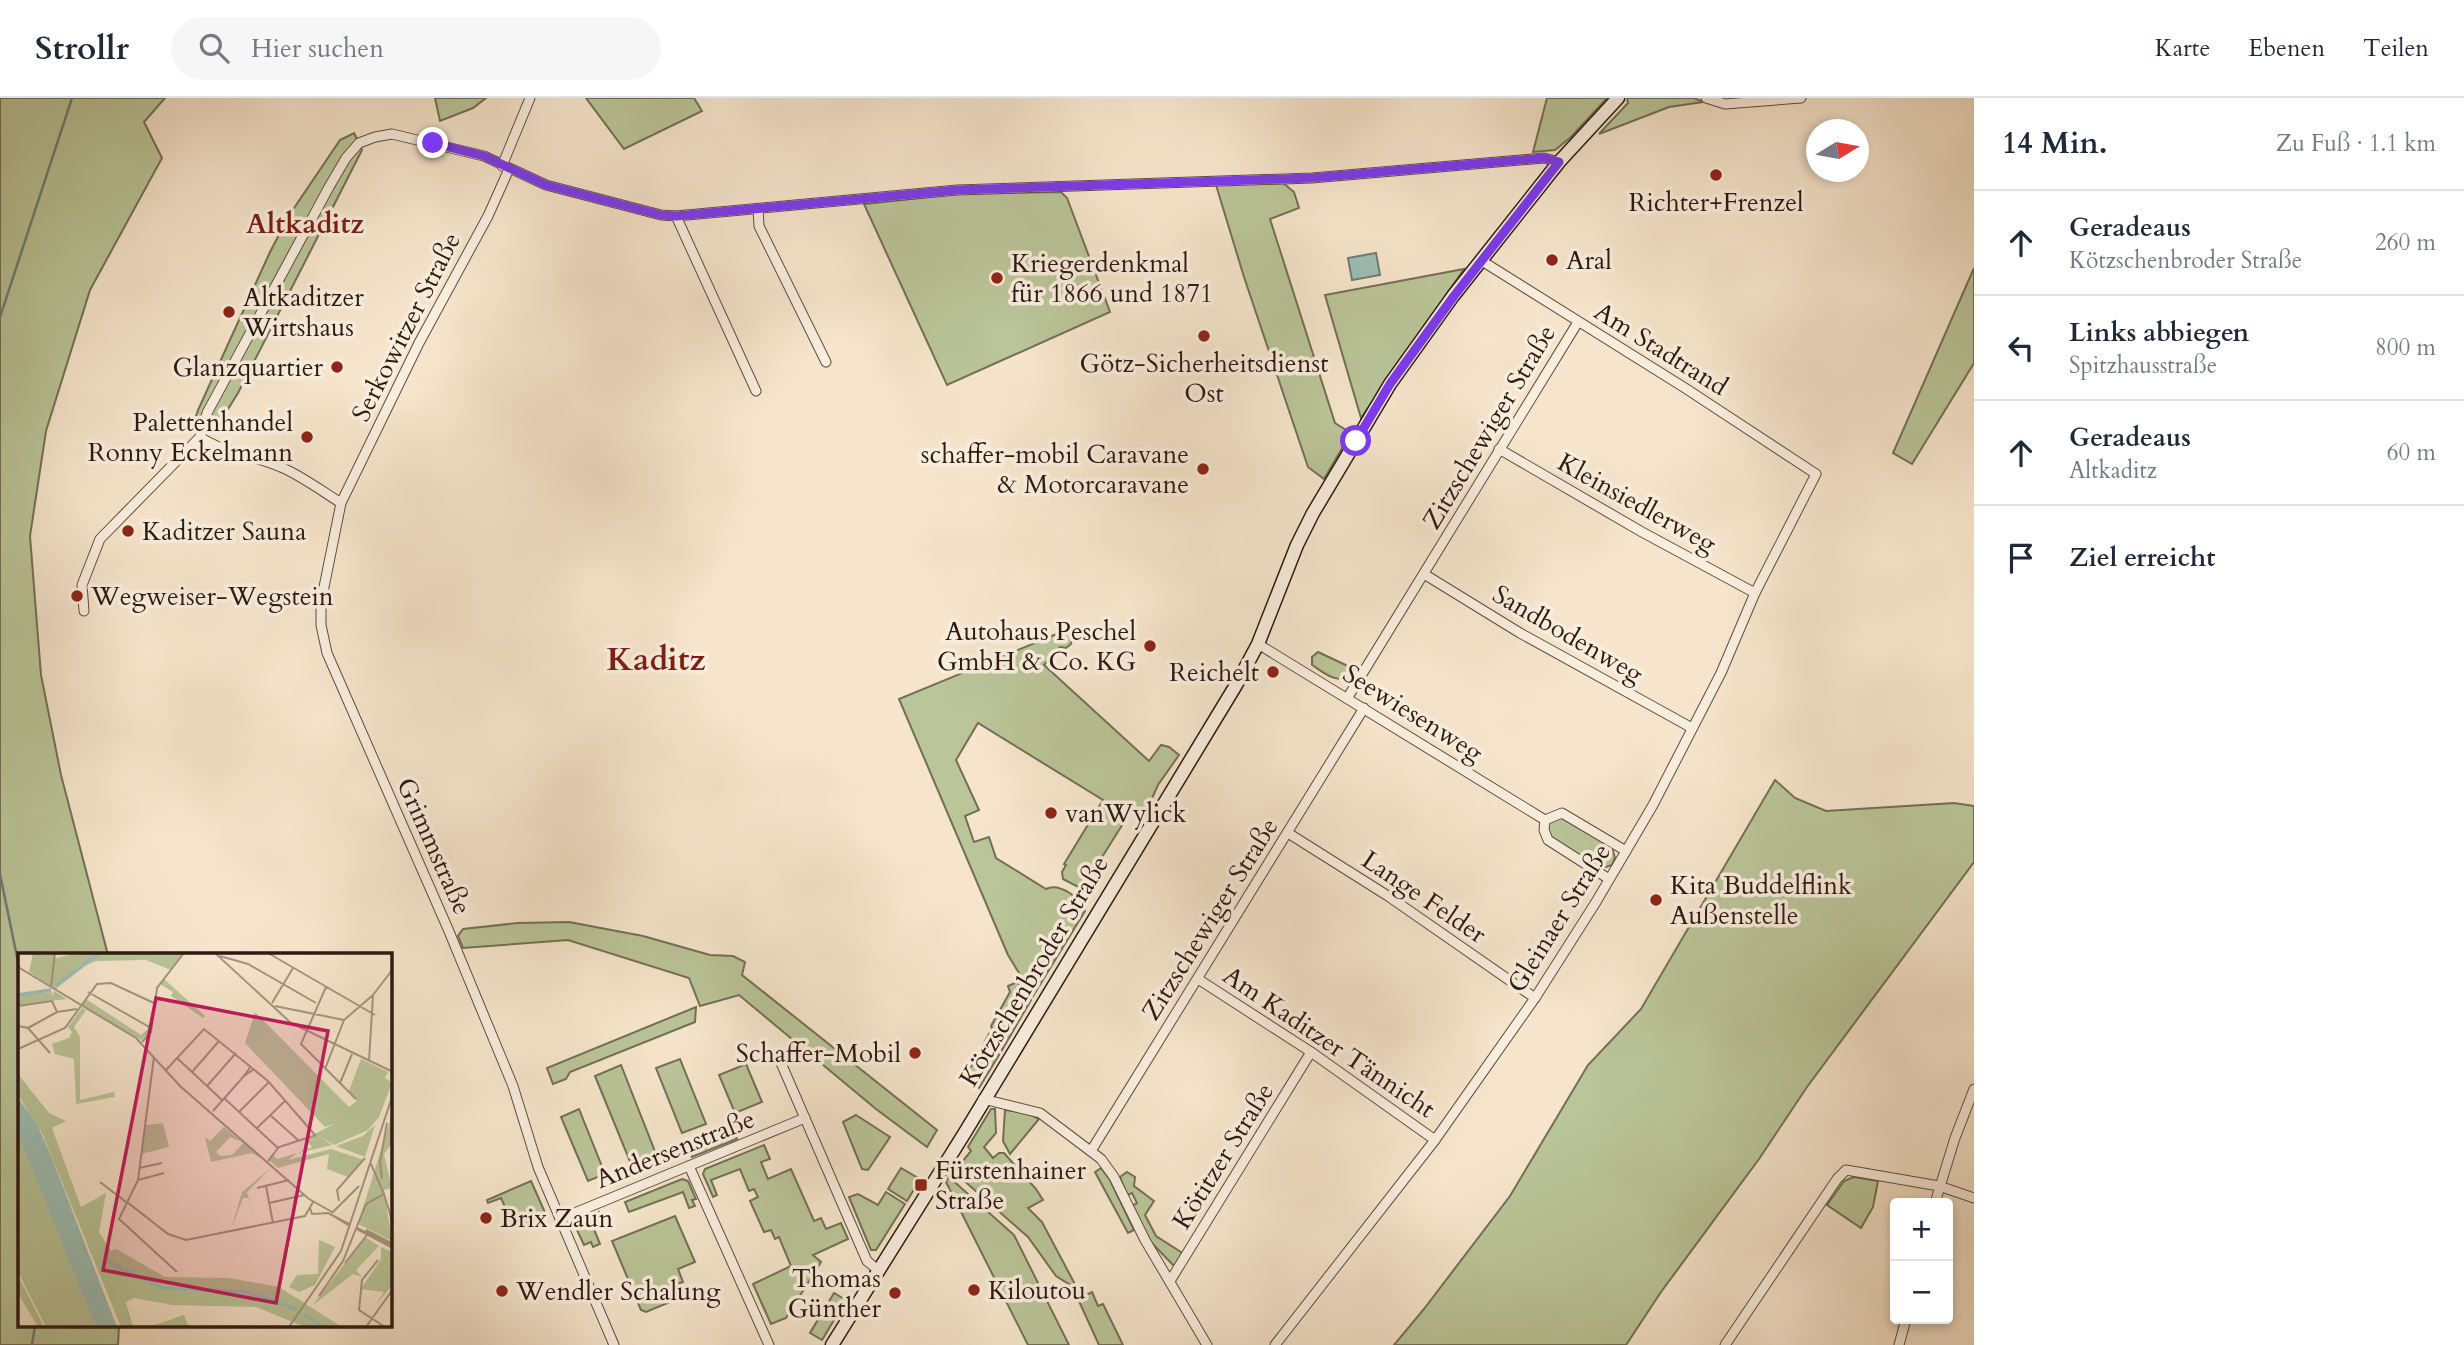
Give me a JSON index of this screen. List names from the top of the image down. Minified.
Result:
{"streets":{"street":["Serkowitzer Straße","Am Stadtrand","Zitzschewiger Straße","Kleinsiedlerweg","Sandbodenweg","Seewiesenweg","Grimmstraße","Lange Felder","Gleinaer Straße","Kötzschenbroder Straße","Am Kaditzer Tännicht","Andersenstraße","Kötitzer Straße"]},"crossings":[["Serkowitzer Straße","Grimmstraße"],["Am Stadtrand","Zitzschewiger Straße"],["Am Stadtrand","Gleinaer Straße"],["Am Stadtrand","Kötzschenbroder Straße"],["Zitzschewiger Straße","Kleinsiedlerweg"],["Zitzschewiger Straße","Sandbodenweg"],["Zitzschewiger Straße","Seewiesenweg"],["Zitzschewiger Straße","Lange Felder"],["Zitzschewiger Straße","Am Kaditzer Tännicht"],["Kleinsiedlerweg","Gleinaer Straße"],["Sandbodenweg","Gleinaer Straße"],["Seewiesenweg","Gleinaer Straße"],["Seewiesenweg","Kötzschenbroder Straße"],["Grimmstraße","Andersenstraße"],["Lange Felder","Gleinaer Straße"],["Gleinaer Straße","Am Kaditzer Tännicht"],["Am Kaditzer Tännicht","Kötitzer Straße"]],"districts":["Altkaditz","Kaditz"],"places":{"other":["Richter+Frenzel","Aral","Kriegerdenkmal für 1866 und 1871","Altkaditzer Wirtshaus","Götz-Sicherheitsdienst Ost","Glanzquartier","Palettenhandel Ronny Eckelmann","schaffer-mobil Caravane & Motorcaravane","Kaditzer Sauna","Wegweiser-Wegstein","Autohaus Peschel GmbH & Co. KG","Reichelt","vanWylick","Kita Buddelflink Außenstelle","Schaffer-Mobil","Brix Zaun","Kiloutou","Wendler Schalung","Thomas Günther"],"transit":["Fürstenhainer Straße"]},"north":"right","page":{"header":"Strollr","search":"Hier suchen","nav":["Karte","Ebenen","Teilen"],"heading":["14 Min.","Zu Fuß · 1.1 km"],"list":[["Geradeaus","Kötzschenbroder Straße","260 m"],["Links abbiegen","Spitzhausstraße","800 m"],["Geradeaus","Altkaditz","60 m"],"Ziel erreicht"],"map_buttons":["+","−"]}}
